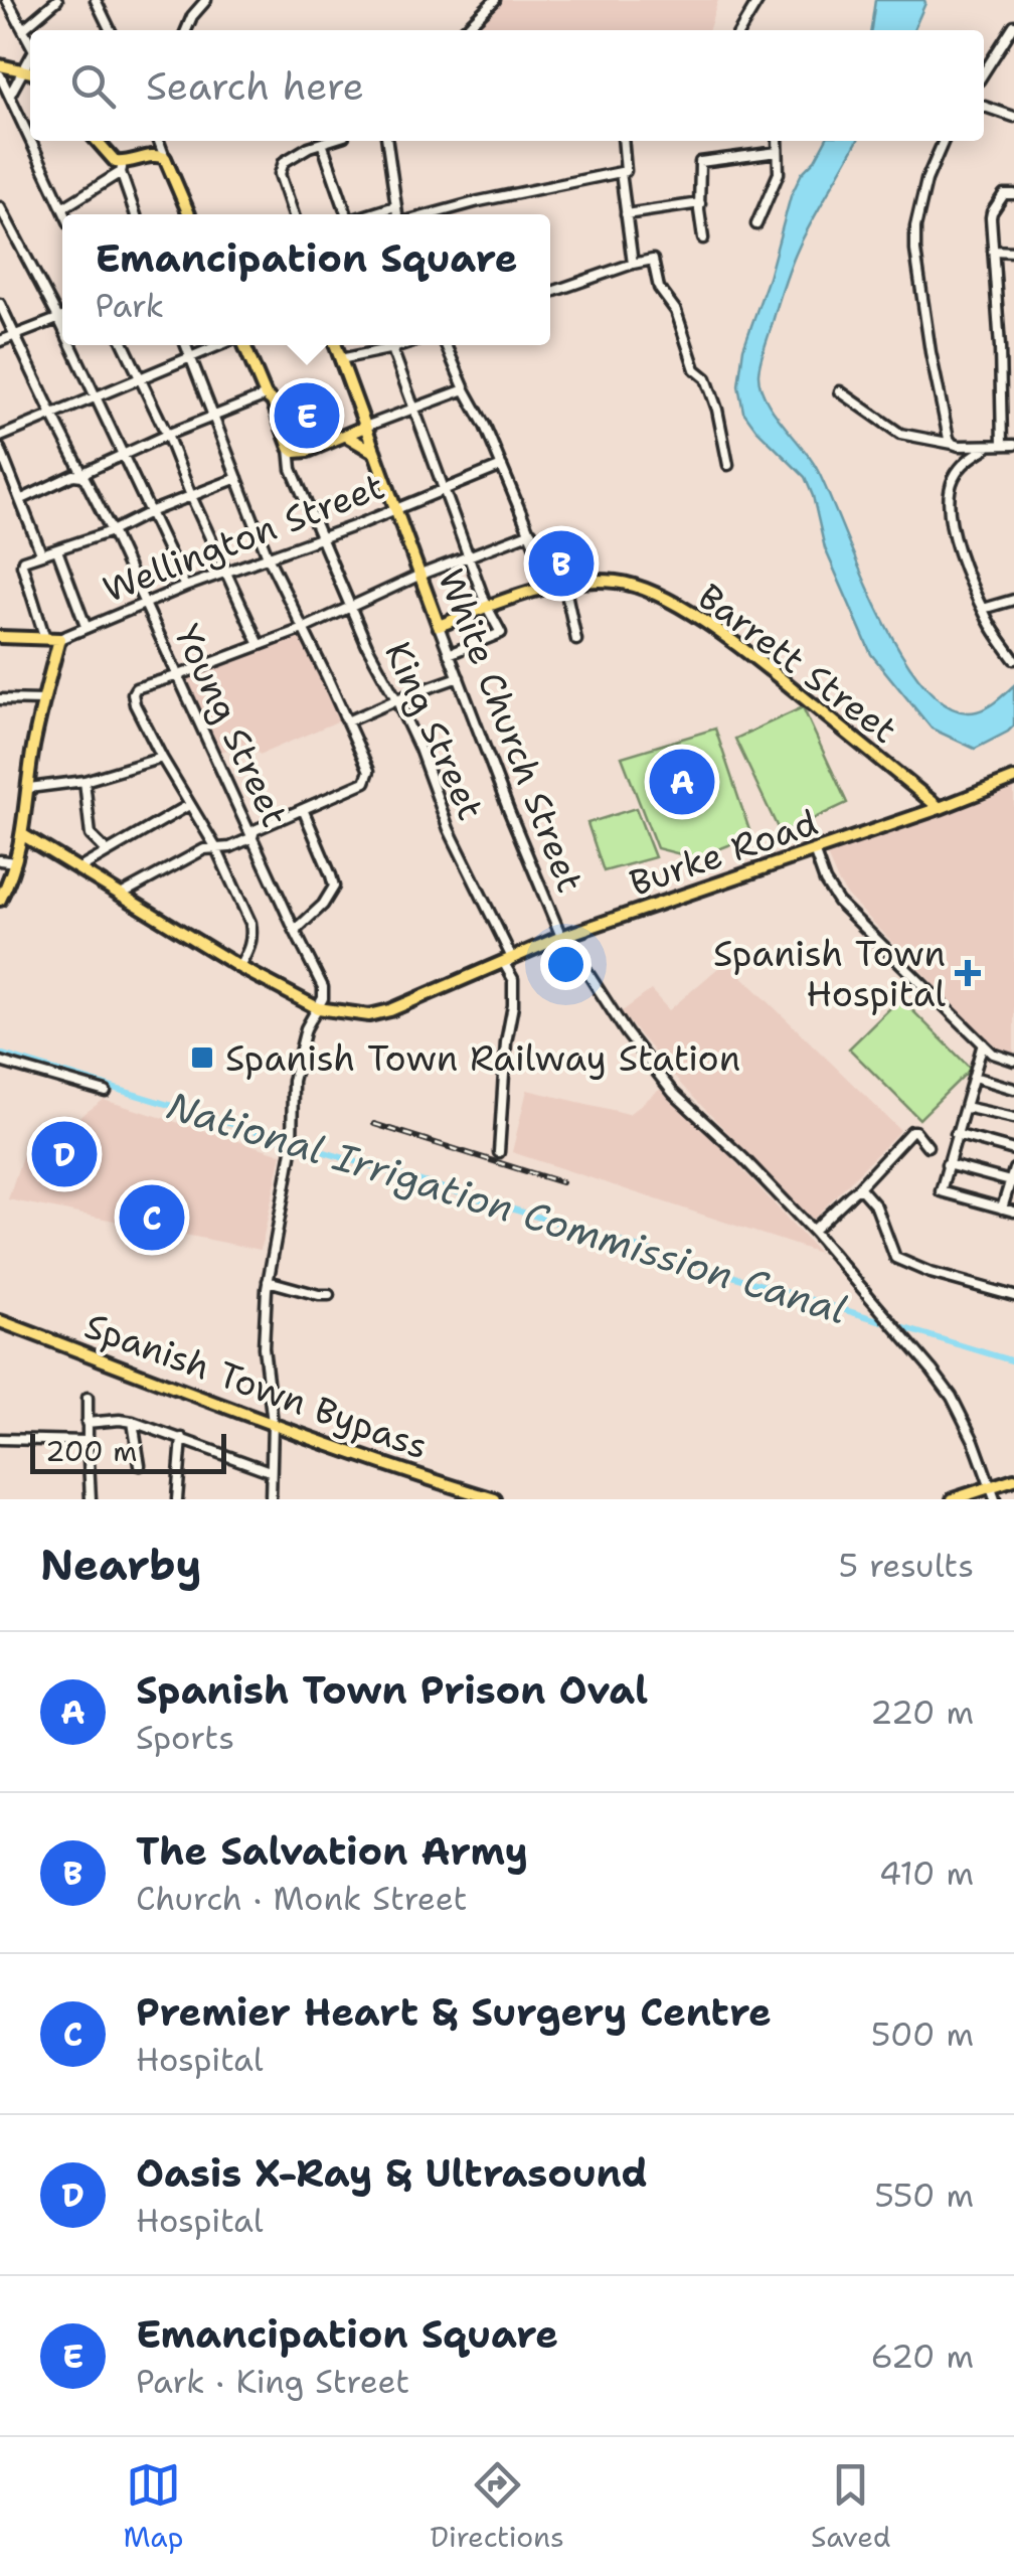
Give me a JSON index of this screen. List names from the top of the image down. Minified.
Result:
{"streets":{"main road":["Wellington Street","Barrett Street","King Street","White Church Street","Burke Road","Spanish Town Bypass"],"street":["Young Street"]},"crossings":[["Wellington Street","Young Street"],["Wellington Street","King Street"],["Wellington Street","White Church Street"],["Barrett Street","White Church Street"],["Barrett Street","Burke Road"],["Young Street","Burke Road"],["King Street","Burke Road"],["White Church Street","Burke Road"]],"water":["National Irrigation Commission Canal"],"places":{"health":["Spanish Town Hospital"],"transit":["Spanish Town Railway Station"]},"scale_bar":"200 m","page":{"search":"Search here","popup":["Emancipation Square","Park"],"pins":["E","B","A","D","C"],"scale":"200 m","heading":["Nearby","5 results"],"list":[{"mark":"A","name":"Spanish Town Prison Oval","note":"Sports","value":"220 m"},{"mark":"B","name":"The Salvation Army","note":"Church · Monk Street","value":"410 m"},{"mark":"C","name":"Premier Heart & Surgery Centre","note":"Hospital","value":"500 m"},{"mark":"D","name":"Oasis X-Ray & Ultrasound","note":"Hospital","value":"550 m"},{"mark":"E","name":"Emancipation Square","note":"Park · King Street","value":"620 m"}],"nav":["Map","Directions","Saved"]}}
